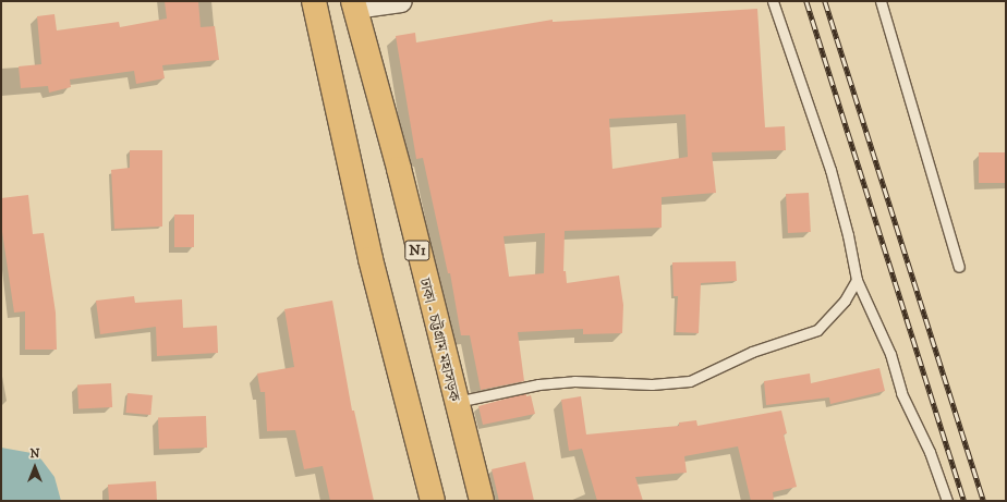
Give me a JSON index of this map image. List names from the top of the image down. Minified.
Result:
{"streets":{"highway":["N1","ঢাকা - চট্টগ্রাম মহাসড়ক"]},"north":"top"}
